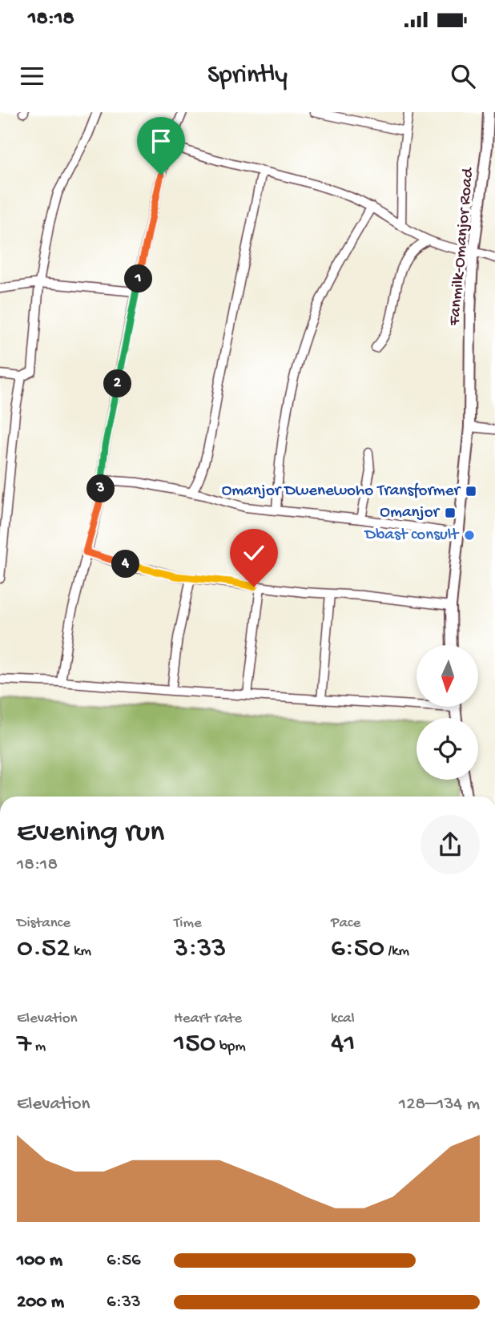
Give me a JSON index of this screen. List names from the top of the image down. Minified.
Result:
{"streets":{"street":["Fanmilk-Omanjor Road"]},"places":{"transit":["Omanjor Dwenewoho Transformer","Omanjor"],"other":["Dbast consult"]},"north":"bottom","page":{"status":"18:18","header":"Sprintly","pins":["1","2","3","4"],"heading":["Evening run","18:18"],"stats":[["Distance","0.52 km"],["Time","3:33"],["Pace","6:50 /km"],["Elevation","7 m"],["Heart rate","150 bpm"],["kcal","41"]],"chart":["Elevation","128–134 m"],"list":[{"name":"100 m","note":"6:56"},{"name":"200 m","note":"6:33"}]}}
